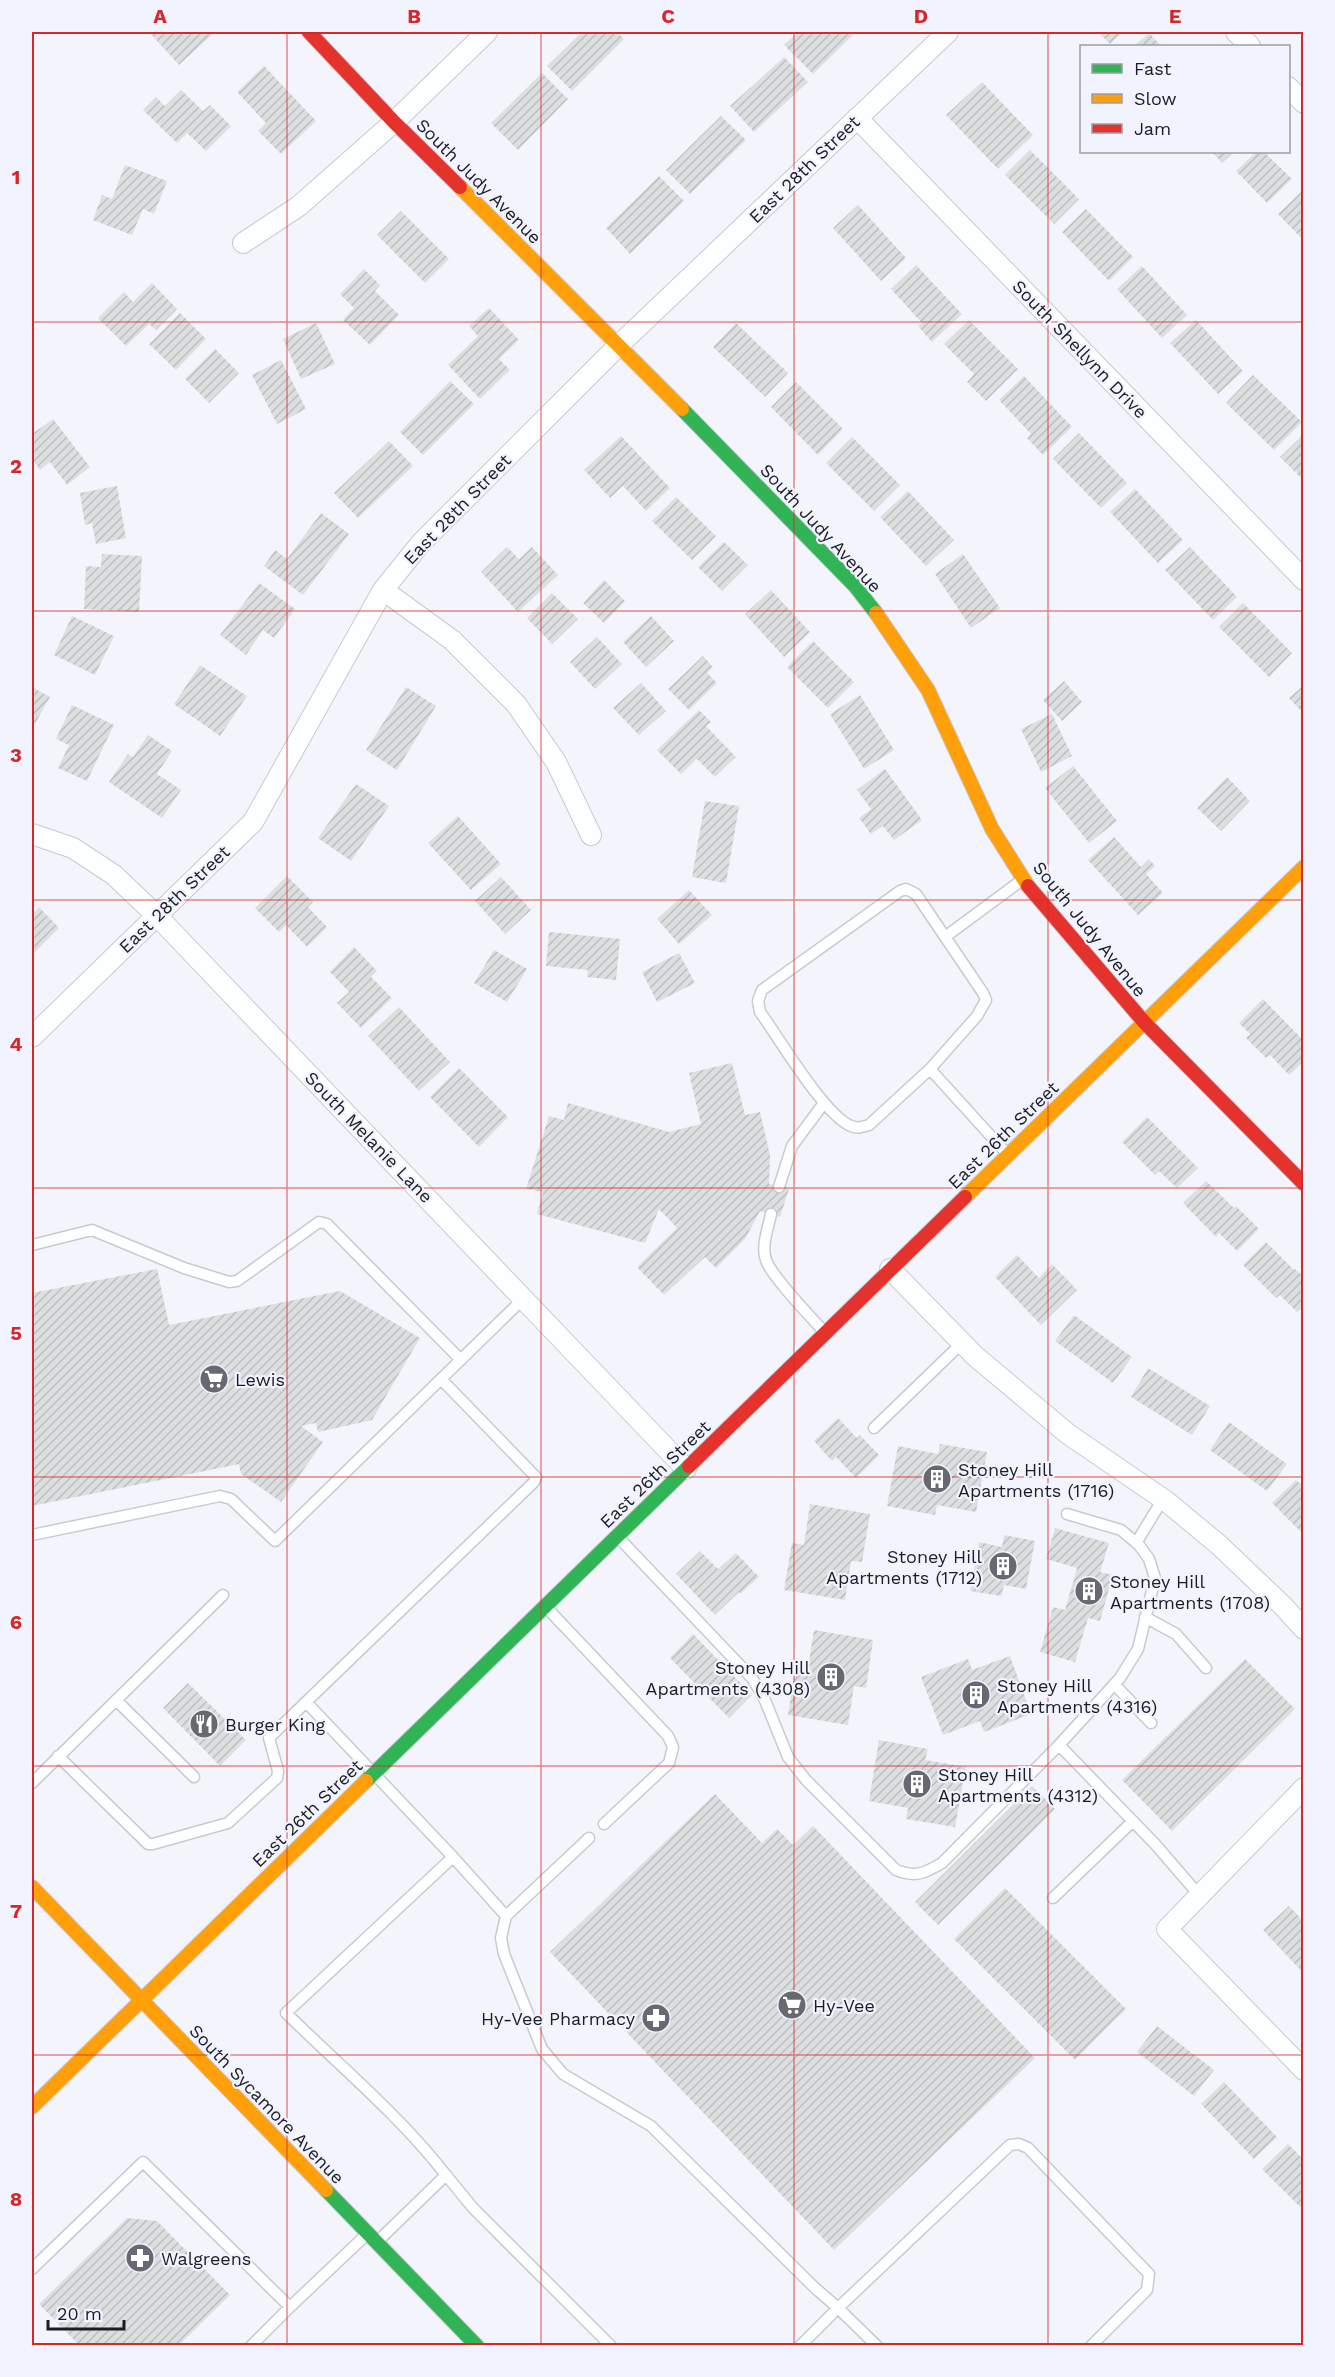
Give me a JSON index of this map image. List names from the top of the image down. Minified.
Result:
{"streets":{"main road":["South Judy Avenue","East 26th Street","South Sycamore Avenue"],"street":["East 28th Street","South Shellynn Drive","South Melanie Lane"]},"crossings":[["East 28th Street","South Judy Avenue"],["East 28th Street","South Shellynn Drive"],["East 28th Street","South Melanie Lane"],["South Judy Avenue","East 26th Street"],["East 26th Street","South Melanie Lane"],["East 26th Street","South Sycamore Avenue"]],"places":{"supermarket":["Lewis","Hy-Vee"],"building":["Stoney Hill Apartments (1716)","Stoney Hill Apartments (1712)","Stoney Hill Apartments (1708)","Stoney Hill Apartments (4308)","Stoney Hill Apartments (4316)","Stoney Hill Apartments (4312)"],"restaurant":["Burger King"],"pharmacy":["Hy-Vee Pharmacy","Walgreens"]},"legend":["Fast","Slow","Jam"],"scale_bar":"20 m","grid":{"columns":["A","B","C","D","E"],"rows":["1","2","3","4","5","6","7","8"]}}
